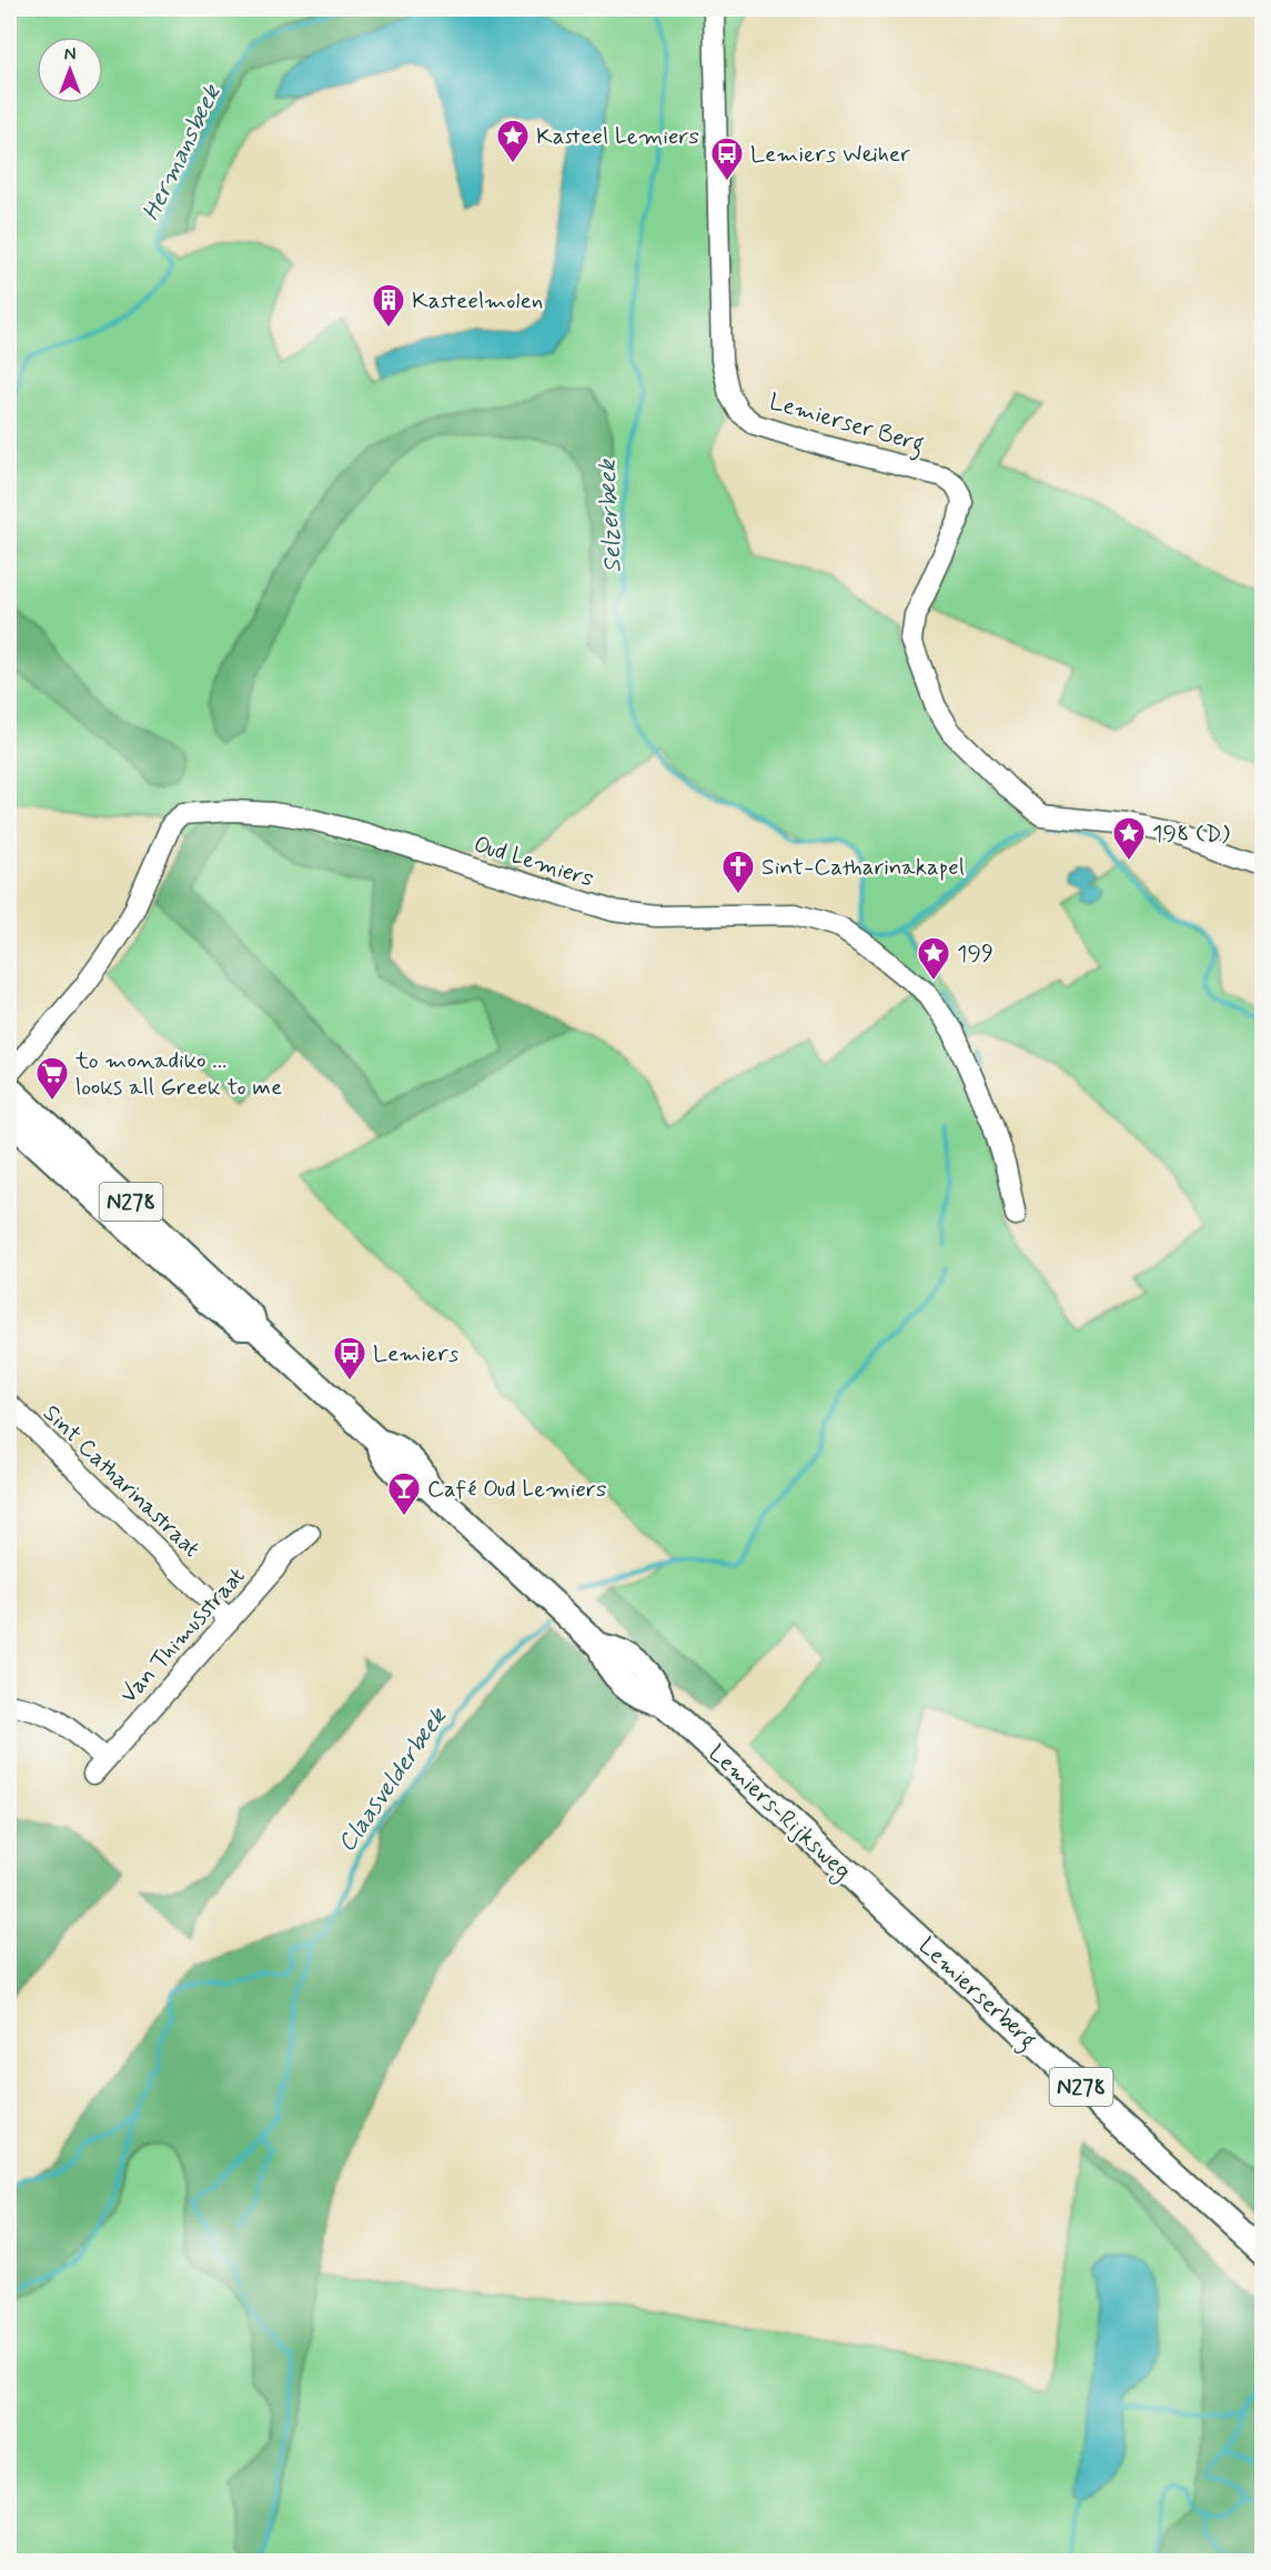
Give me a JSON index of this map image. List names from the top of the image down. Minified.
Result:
{"streets":{"main road":["N278","Lemiers-Rijksweg","Lemierserberg"],"street":["Lemierser Berg","Oud Lemiers","Sint Catharinastraat","Van Thimusstraat"]},"crossings":[["Sint Catharinastraat","Van Thimusstraat"],["Lemiers-Rijksweg","Lemierserberg"]],"water":["Hermansbeek","Selzerbeek","Claasvelderbeek"],"places":{"place":["Kasteel Lemiers","198 (D)","199"],"bus stop":["Lemiers Weiher","Lemiers"],"building":["Kasteelmolen"],"church":["Sint-Catharinakapel"],"supermarket":["to monadiko ... looks all Greek to me"],"bar":["Café Oud Lemiers"]},"north":"top"}
